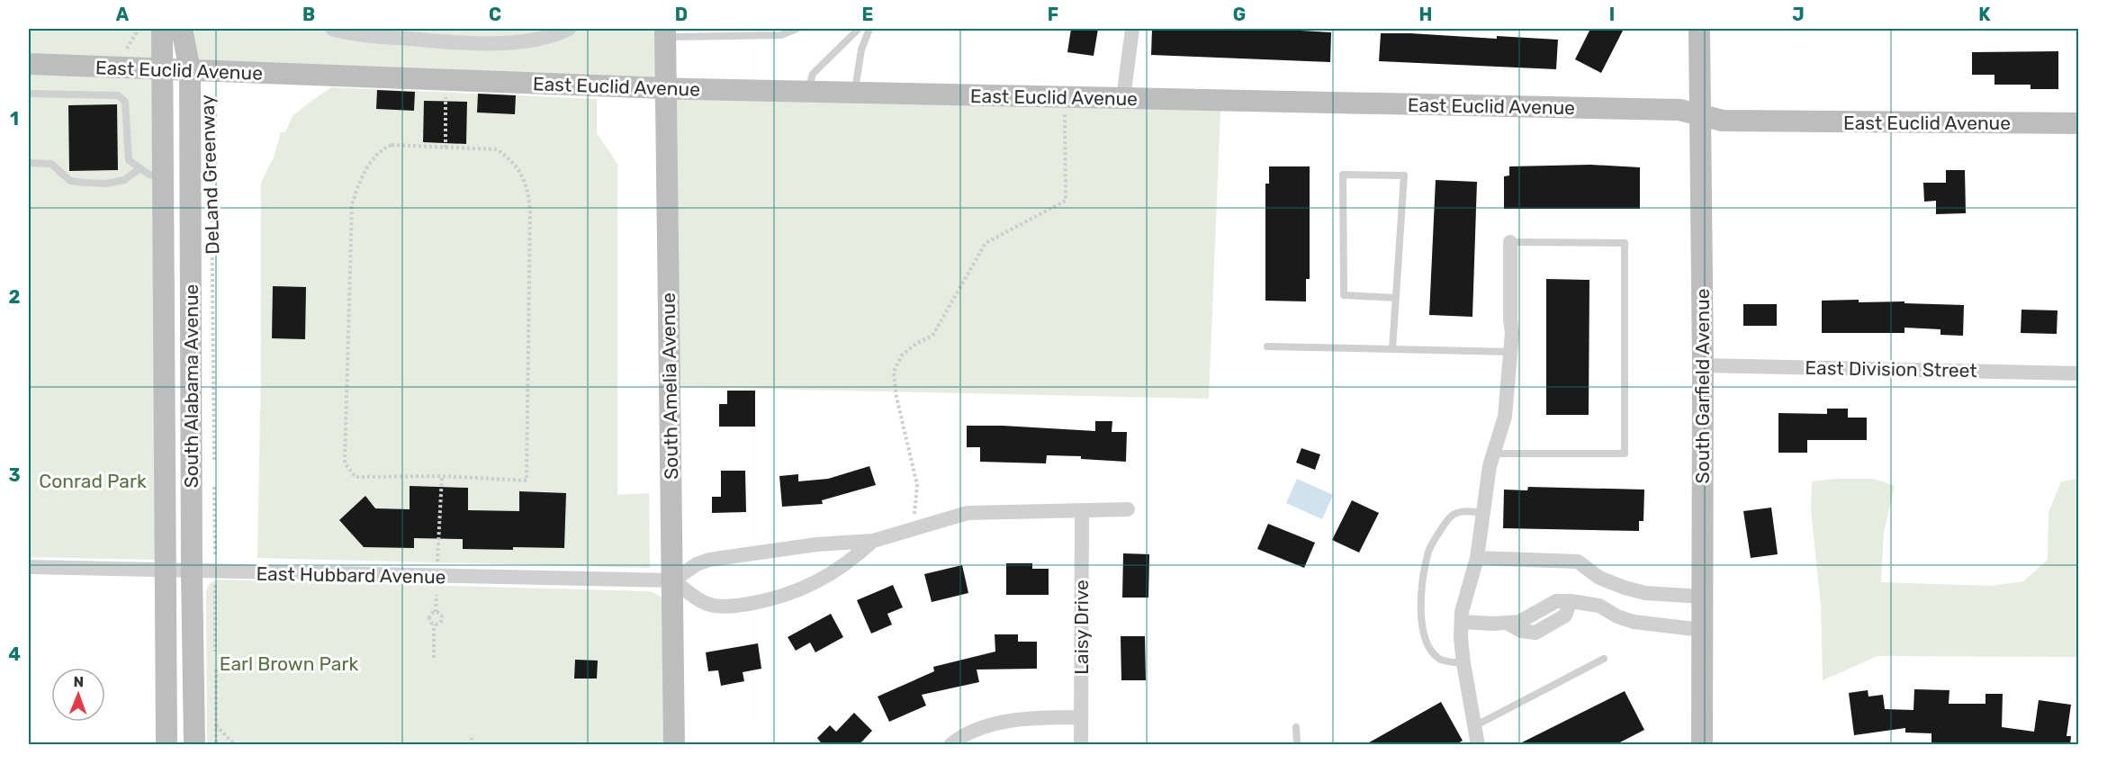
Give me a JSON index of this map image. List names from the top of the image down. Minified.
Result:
{"streets":{"street":["East Euclid Avenue","East Division Street","South Alabama Avenue","South Amelia Avenue","South Garfield Avenue","East Hubbard Avenue","Laisy Drive"],"path":["DeLand Greenway"]},"crossings":[["East Euclid Avenue","South Alabama Avenue"],["East Euclid Avenue","South Amelia Avenue"],["East Euclid Avenue","South Garfield Avenue"],["East Division Street","South Garfield Avenue"],["South Alabama Avenue","East Hubbard Avenue"],["South Amelia Avenue","East Hubbard Avenue"]],"parks":["Conrad Park","Earl Brown Park"],"north":"top","grid":{"columns":["A","B","C","D","E","F","G","H","I","J","K"],"rows":["1","2","3","4"]}}
